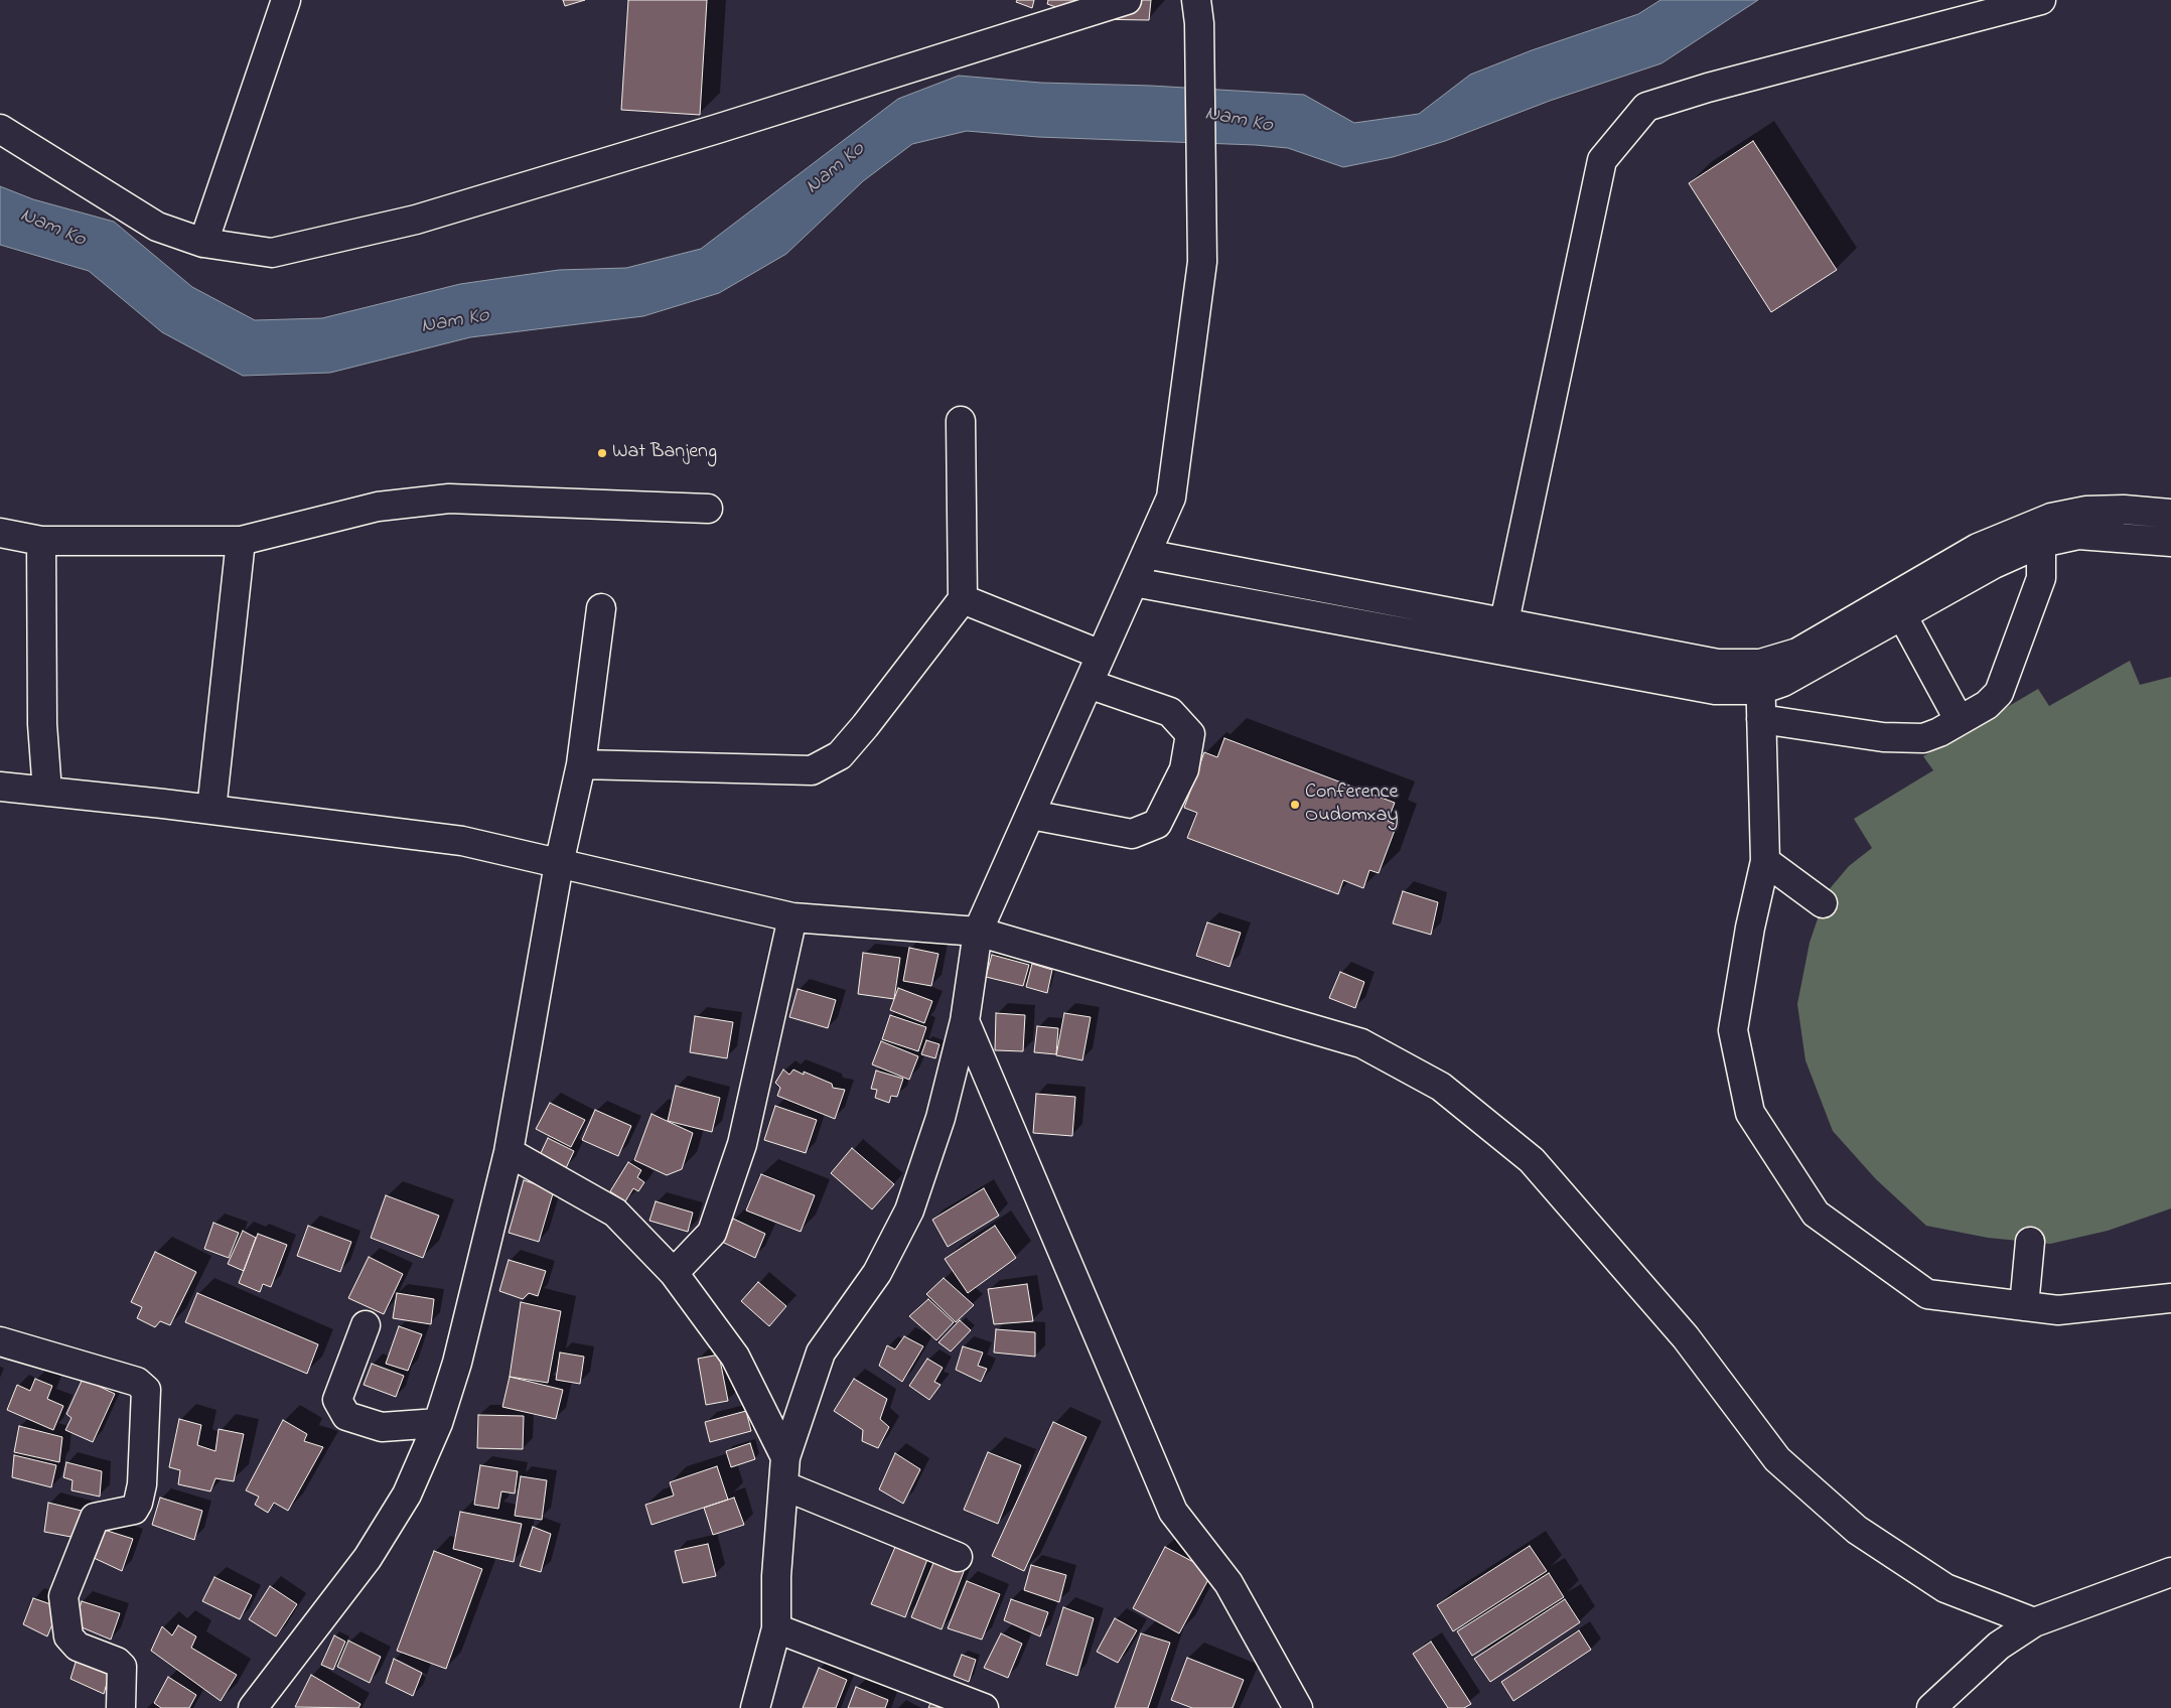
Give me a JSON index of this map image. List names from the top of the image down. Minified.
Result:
{"water":["Nam Ko"],"places":["Wat Banjeng","Conference Oudomxay"]}
